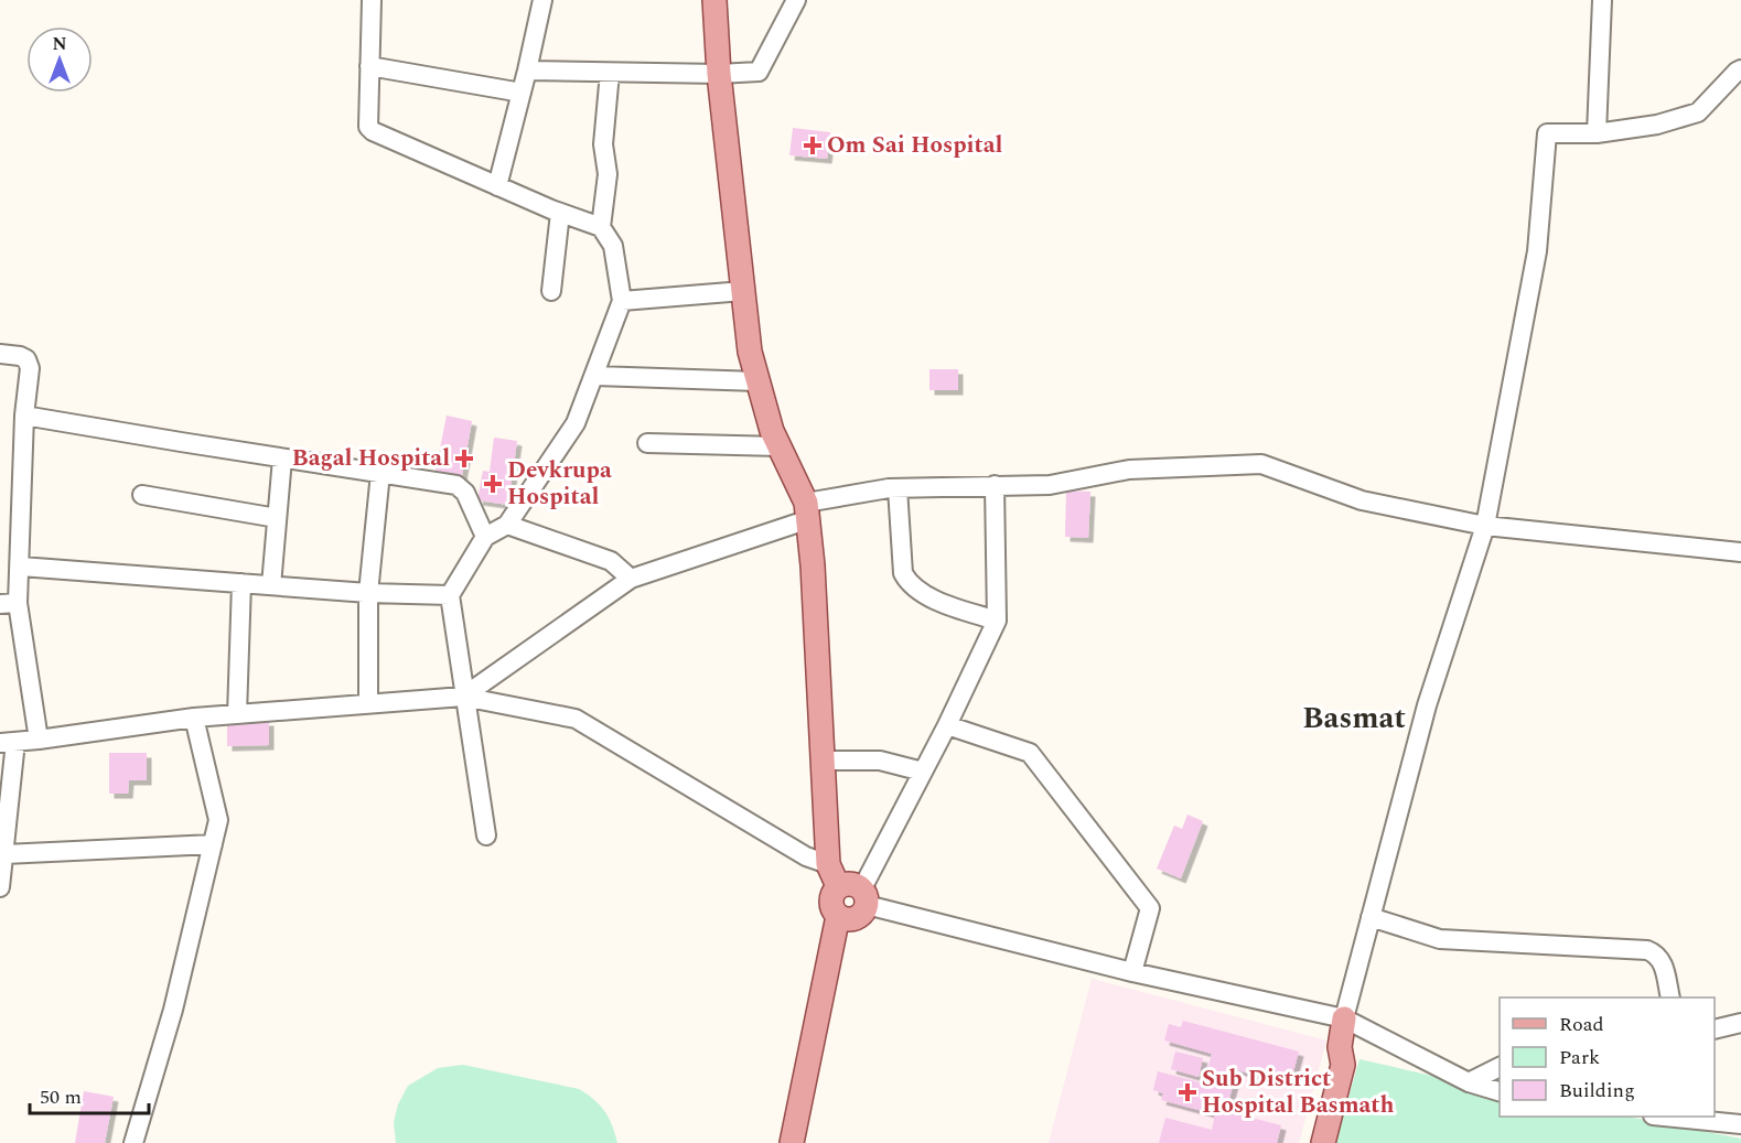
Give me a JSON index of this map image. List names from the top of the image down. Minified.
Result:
{"districts":["Basmat"],"places":{"health":["Om Sai Hospital","Bagal Hospital","Devkrupa Hospital","Sub District Hospital Basmath"]},"legend":["Road","Park","Building"],"scale_bar":"50 m","north":"top"}
